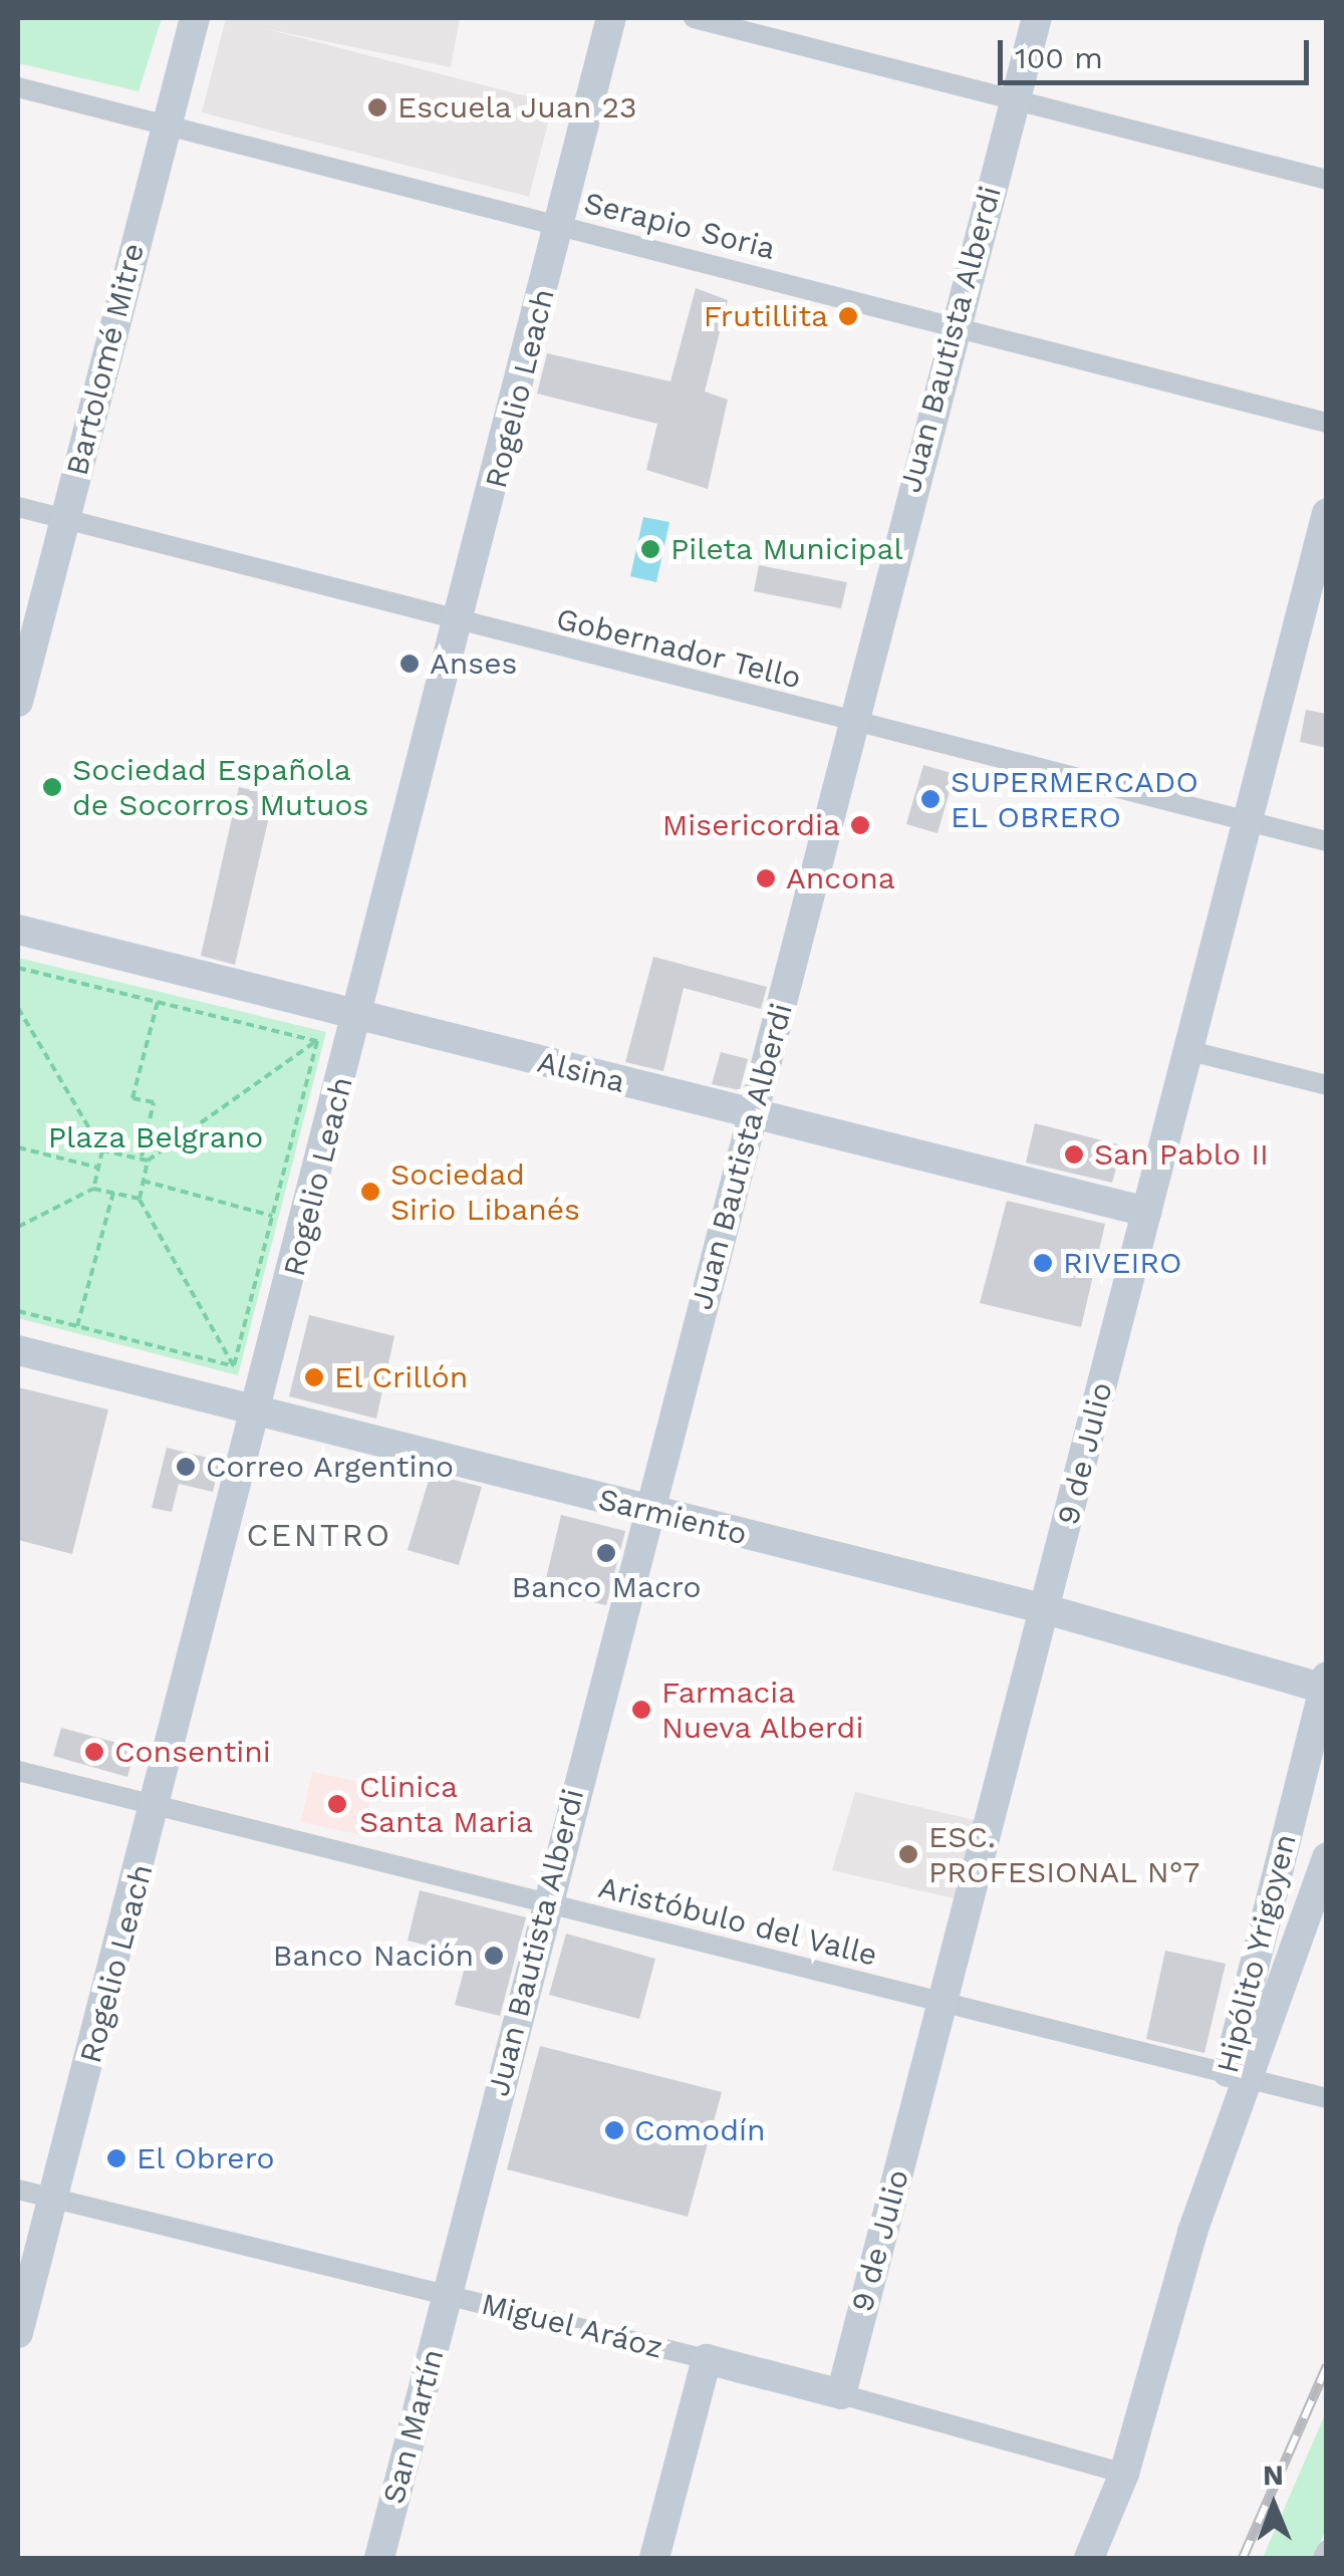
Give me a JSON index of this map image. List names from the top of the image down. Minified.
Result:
{"streets":{"street":["Serapio Soria","Juan Bautista Alberdi","Bartolomé Mitre","Rogelio Leach","Gobernador Tello","Alsina","9 de Julio","Sarmiento","Aristóbulo del Valle","Hipólito Yrigoyen","Miguel Aráoz","San Martín"]},"crossings":[["Serapio Soria","Juan Bautista Alberdi"],["Serapio Soria","Bartolomé Mitre"],["Serapio Soria","Rogelio Leach"],["Juan Bautista Alberdi","Gobernador Tello"],["Juan Bautista Alberdi","Alsina"],["Juan Bautista Alberdi","Sarmiento"],["Juan Bautista Alberdi","Aristóbulo del Valle"],["Juan Bautista Alberdi","Miguel Aráoz"],["Juan Bautista Alberdi","San Martín"],["Bartolomé Mitre","Gobernador Tello"],["Rogelio Leach","Gobernador Tello"],["Rogelio Leach","Alsina"],["Rogelio Leach","Sarmiento"],["Rogelio Leach","Aristóbulo del Valle"],["Rogelio Leach","Miguel Aráoz"],["Gobernador Tello","9 de Julio"],["Alsina","9 de Julio"],["9 de Julio","Sarmiento"],["9 de Julio","Aristóbulo del Valle"],["9 de Julio","Miguel Aráoz"],["Sarmiento","Hipólito Yrigoyen"],["Aristóbulo del Valle","Hipólito Yrigoyen"],["Hipólito Yrigoyen","Miguel Aráoz"],["Miguel Aráoz","San Martín"]],"districts":["CENTRO"],"parks":["Plaza Belgrano"],"places":["Escuela Juan 23","Frutillita","Pileta Municipal","Anses","Sociedad Española de Socorros Mutuos","SUPERMERCADO EL OBRERO","Misericordia","Ancona","San Pablo II","Sociedad Sirio Libanés","RIVEIRO","El Crillón","Correo Argentino","Banco Macro","Farmacia Nueva Alberdi","Consentini","Clinica Santa Maria","ESC. PROFESIONAL N°7","Banco Nación","Comodín","El Obrero"],"scale_bar":"100 m","north":"top"}
